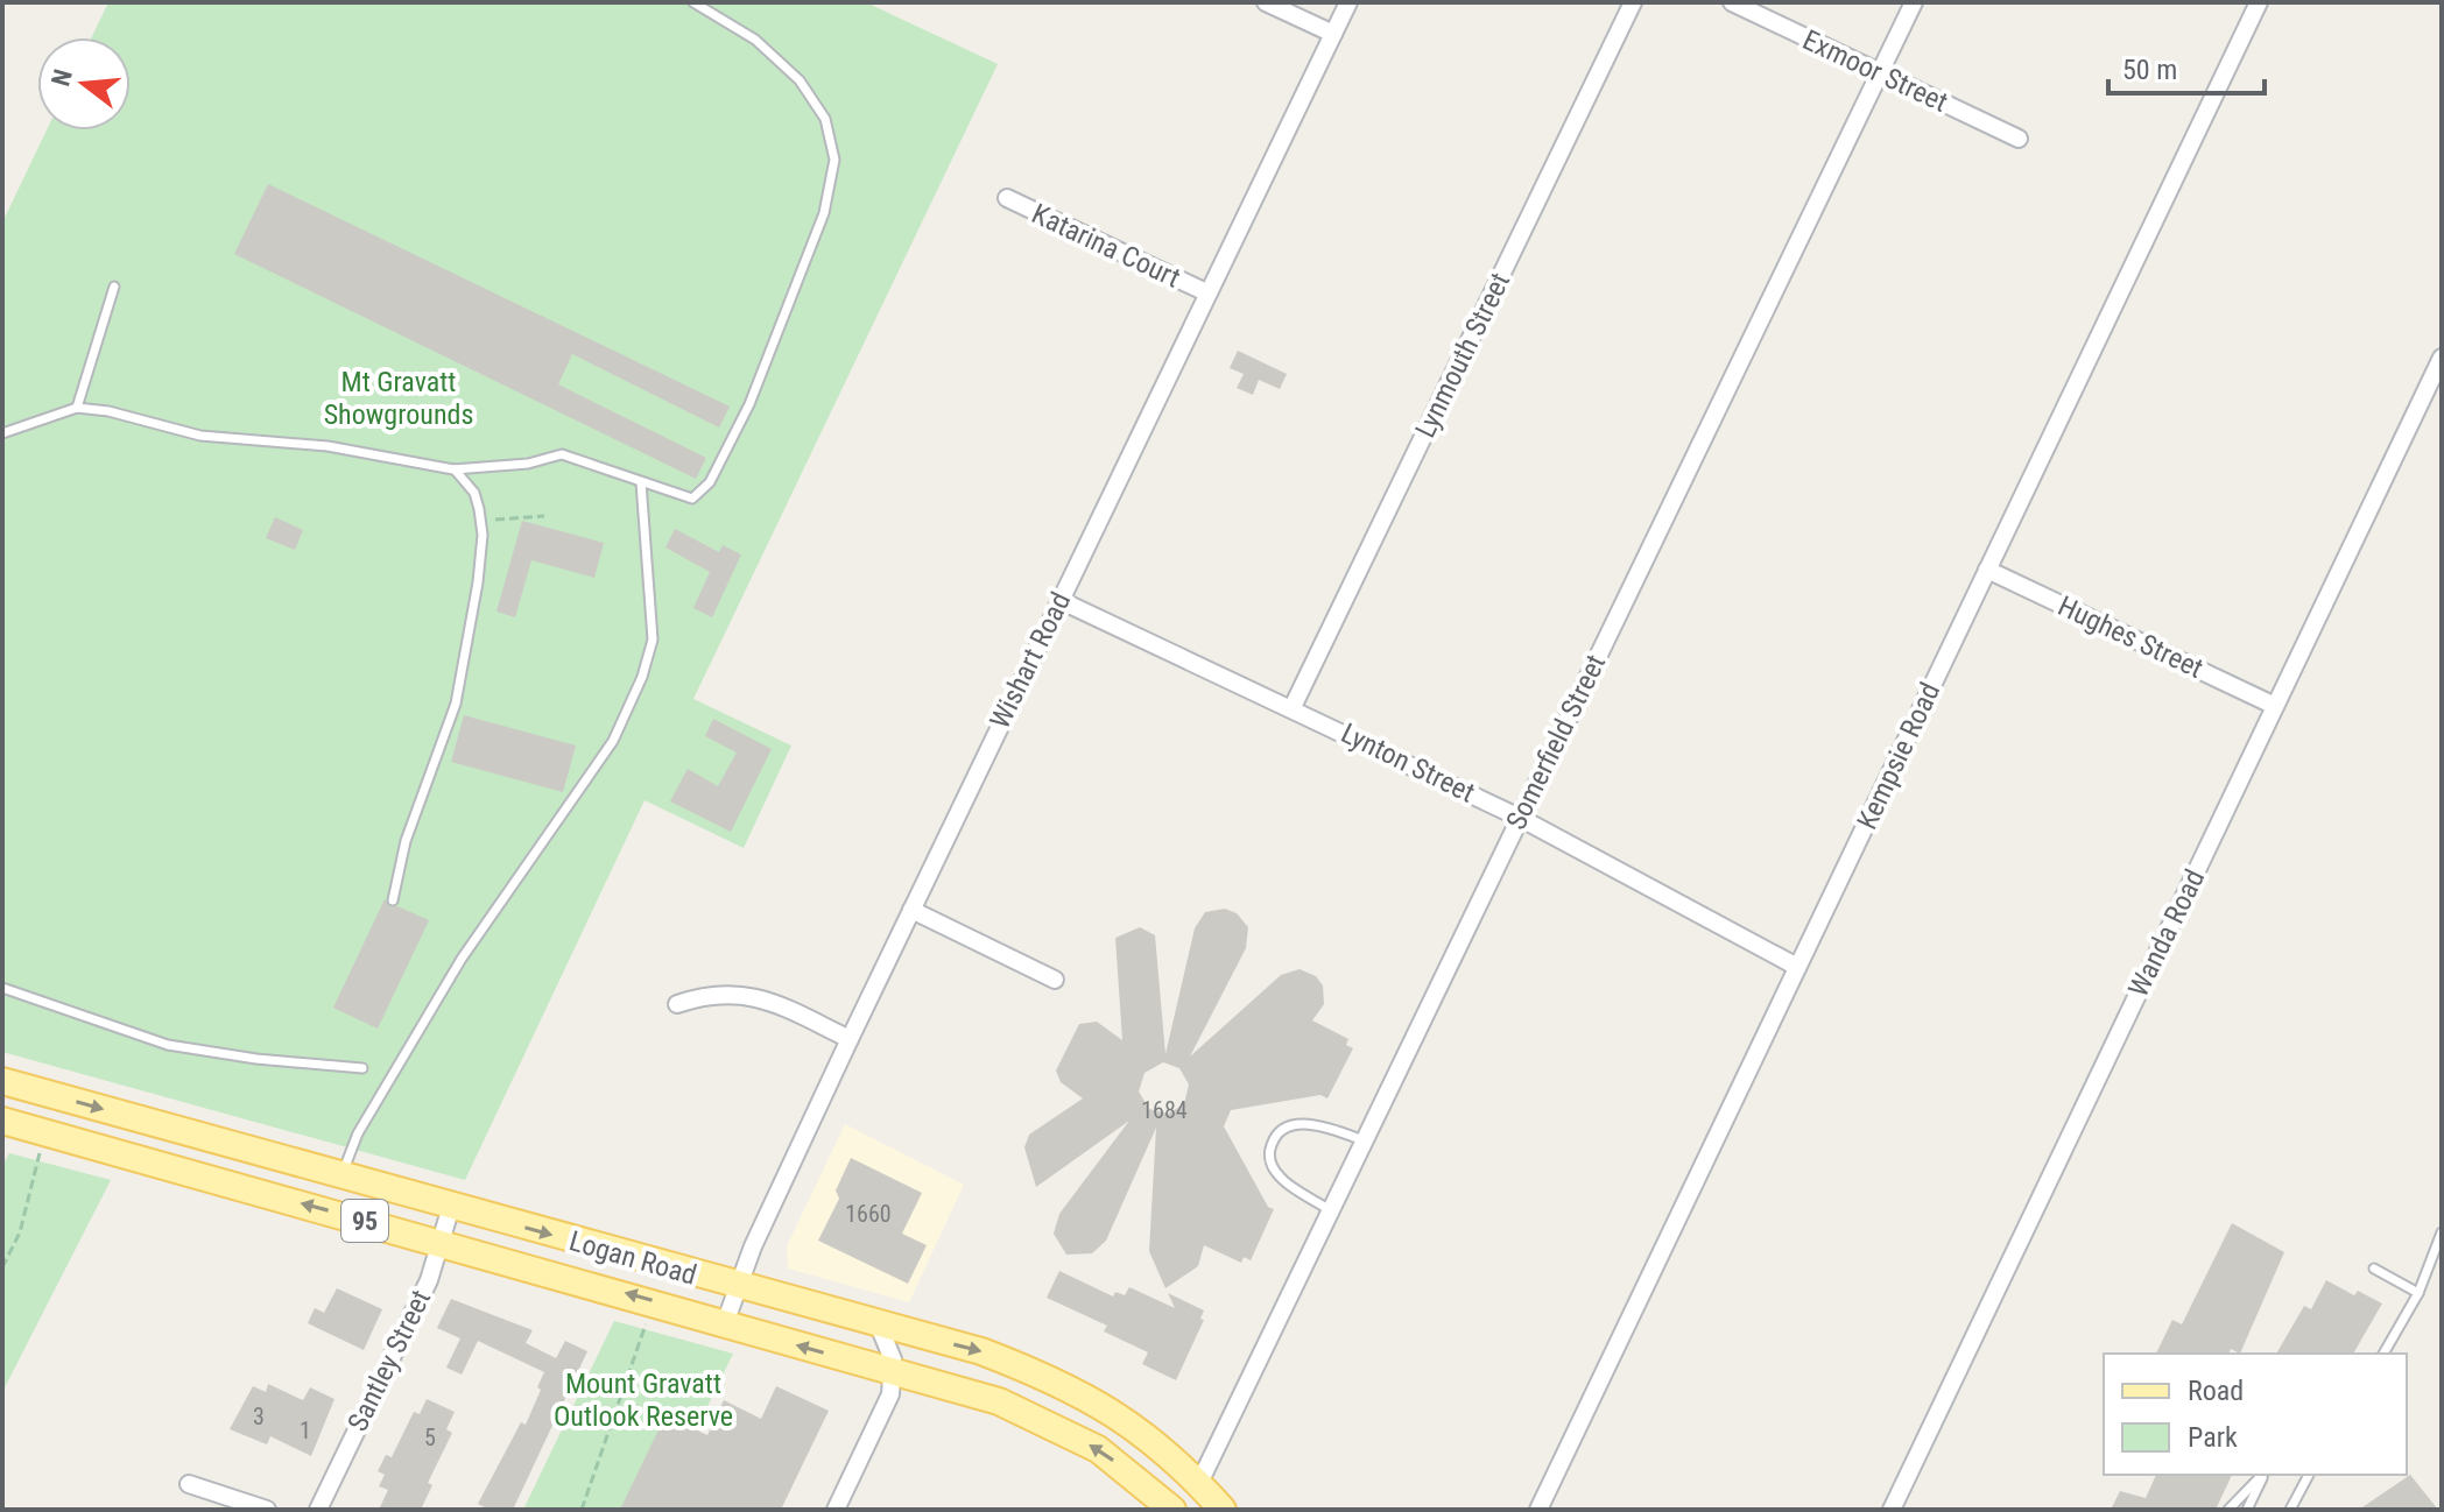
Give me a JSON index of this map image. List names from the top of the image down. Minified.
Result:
{"streets":{"main road":["95","Logan Road"],"street":["Exmoor Street","Katarina Court","Lynmouth Street","Hughes Street","Wishart Road","Somerfield Street","Kempsie Road","Lynton Street","Wanda Road","Santley Street"]},"crossings":[["Exmoor Street","Somerfield Street"],["Katarina Court","Wishart Road"],["Lynmouth Street","Lynton Street"],["Hughes Street","Kempsie Road"],["Hughes Street","Wanda Road"],["Wishart Road","Lynton Street"],["Wishart Road","Logan Road"],["Somerfield Street","Lynton Street"],["Somerfield Street","Logan Road"],["Kempsie Road","Lynton Street"],["Logan Road","Santley Street"]],"parks":["Mt Gravatt Showgrounds","Mount Gravatt Outlook Reserve"],"house_numbers":["1684","1660","3","1","5"],"legend":["Road","Park"],"scale_bar":"50 m","north":"left"}
